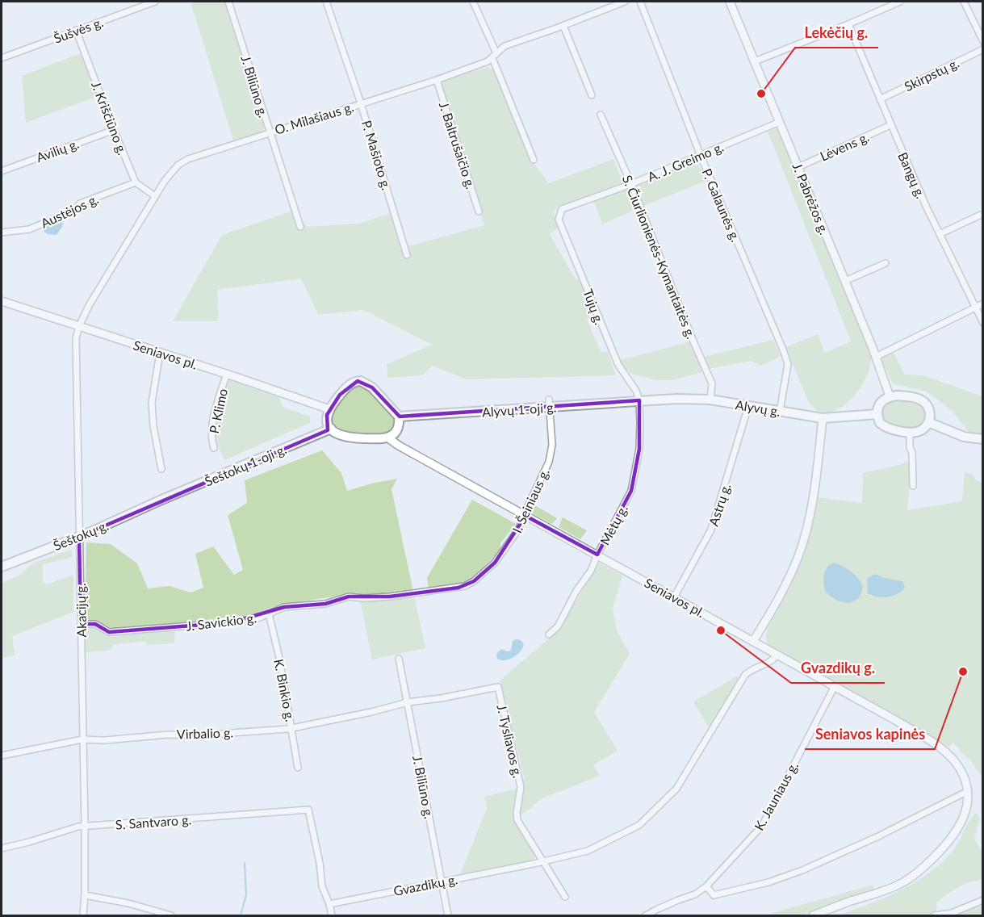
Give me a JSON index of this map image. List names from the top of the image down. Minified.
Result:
{"streets":{"main road":["Alyvų g.","Alyvų 1-oji g.","Šeštokų 1-oji g.","Šeštokų g."],"street":["Šušvės g.","Skirpstų g.","J. Biliūno g.","J. Kriščiūno g.","O. Milašiaus g.","J. Baltrušaičio g.","Lėvens g.","Avilių g.","P. Mašioto g.","A. J. Greimo g.","Bangų g.","J. Pabrėžos g.","P. Galaunės g.","Austėjos g.","S. Čiurlionienės-Kymantaitės g.","Tujų g.","Seniavos pl.","P. Klimo","I. Šeiniaus g.","Astrų g.","Mėtų g.","Akacijų g.","J. Savickio g.","K. Binkio g.","Virbalio g.","J. Tysliavos g.","K. Jauniaus g.","S. Santvaro g.","Gvazdikų g."]},"crossings":[["Šušvės g.","J. Kriščiūno g."],["Skirpstų g.","Bangų g."],["J. Biliūno g.","O. Milašiaus g."],["J. Biliūno g.","Virbalio g."],["J. Biliūno g.","J. Tysliavos g."],["J. Biliūno g.","Gvazdikų g."],["J. Kriščiūno g.","Avilių g."],["J. Kriščiūno g.","Austėjos g."],["O. Milašiaus g.","J. Baltrušaičio g."],["O. Milašiaus g.","P. Mašioto g."],["O. Milašiaus g.","Seniavos pl."],["O. Milašiaus g.","Akacijų g."],["Lėvens g.","Bangų g."],["Lėvens g.","J. Pabrėžos g."],["A. J. Greimo g.","J. Pabrėžos g."],["A. J. Greimo g.","P. Galaunės g."],["A. J. Greimo g.","S. Čiurlionienės-Kymantaitės g."],["A. J. Greimo g.","Tujų g."],["J. Pabrėžos g.","Alyvų g."],["P. Galaunės g.","Alyvų g."],["S. Čiurlionienės-Kymantaitės g.","Alyvų g."],["Tujų g.","Alyvų g."],["Tujų g.","Alyvų 1-oji g."],["Tujų g.","Mėtų g."],["Seniavos pl.","Alyvų 1-oji g."],["Seniavos pl.","P. Klimo"],["Seniavos pl.","Šeštokų 1-oji g."],["Seniavos pl.","I. Šeiniaus g."],["Seniavos pl.","Astrų g."],["Seniavos pl.","Mėtų g."],["Seniavos pl.","Akacijų g."],["Seniavos pl.","K. Jauniaus g."],["Seniavos pl.","Gvazdikų g."],["Alyvų g.","Alyvų 1-oji g."],["Alyvų g.","Astrų g."],["Alyvų g.","Mėtų g."],["Alyvų 1-oji g.","Šeštokų 1-oji g."],["Alyvų 1-oji g.","I. Šeiniaus g."],["Alyvų 1-oji g.","Mėtų g."],["Šeštokų 1-oji g.","Šeštokų g."],["I. Šeiniaus g.","J. Savickio g."],["Šeštokų g.","Akacijų g."],["Akacijų g.","J. Savickio g."],["Akacijų g.","Virbalio g."],["Akacijų g.","S. Santvaro g."],["J. Savickio g.","K. Binkio g."],["K. Binkio g.","Virbalio g."],["Virbalio g.","J. Tysliavos g."],["J. Tysliavos g.","Gvazdikų g."],["S. Santvaro g.","Gvazdikų g."]],"places":["Lekėčių g.","Gvazdikų g.","Seniavos kapinės"]}
